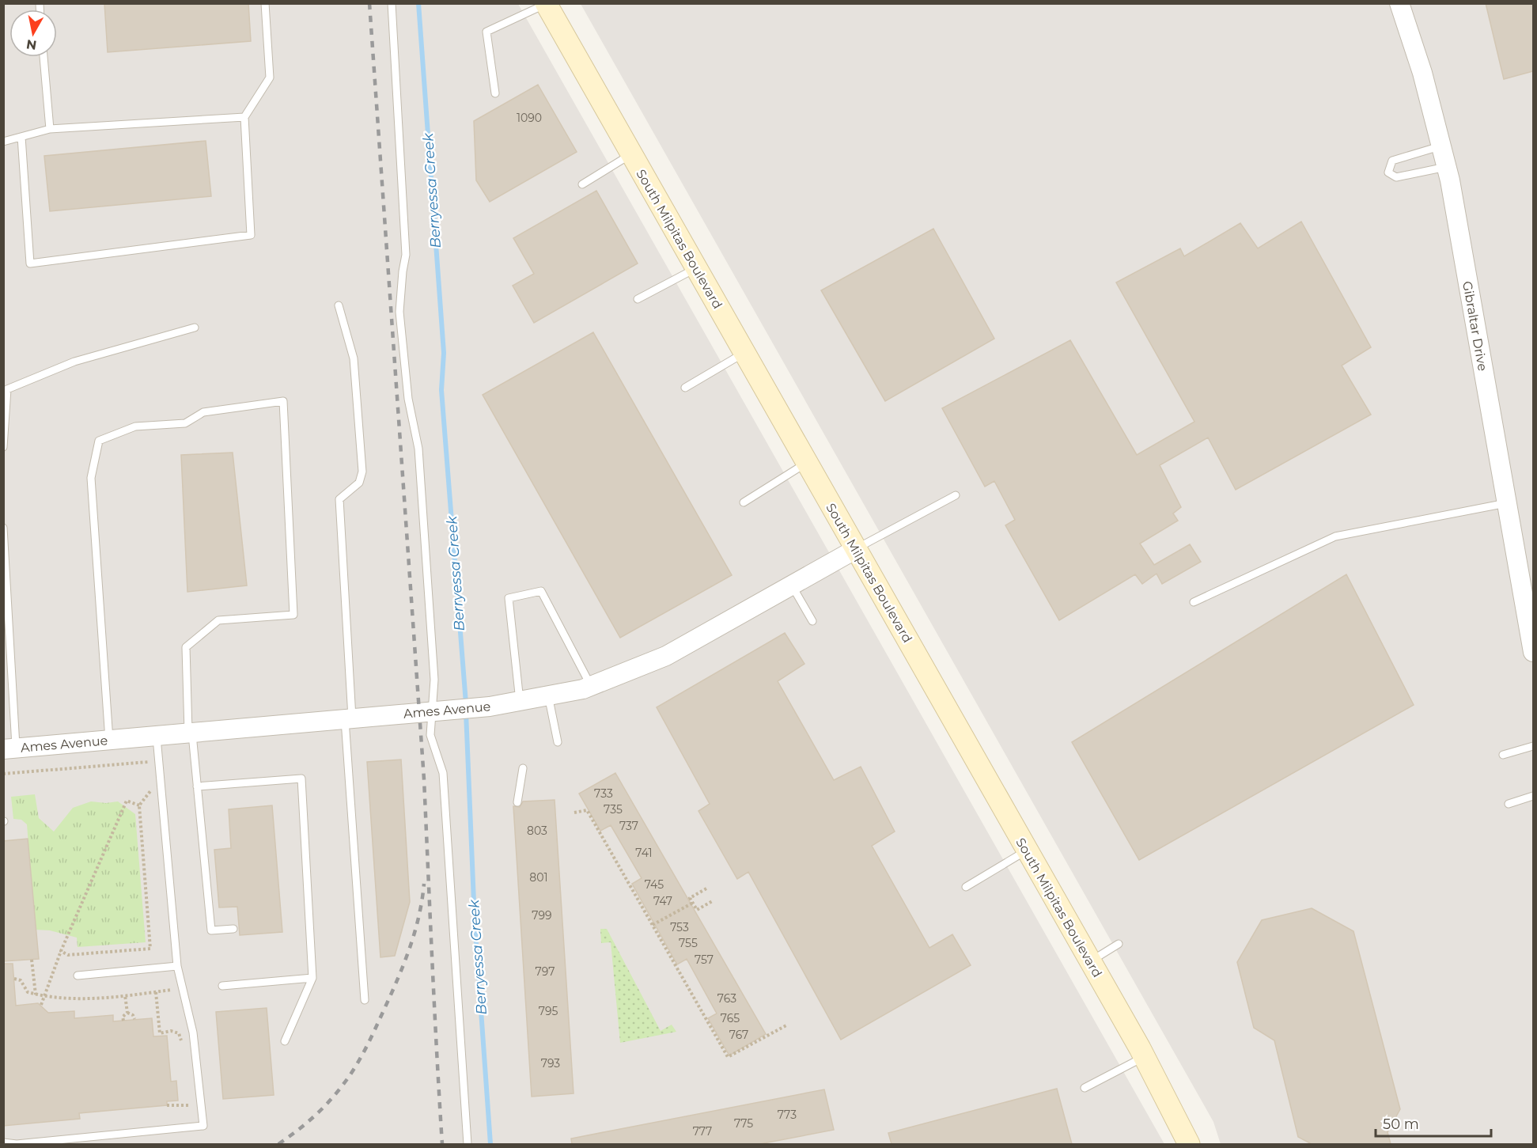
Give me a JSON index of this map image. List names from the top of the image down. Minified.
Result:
{"streets":{"main road":["South Milpitas Boulevard"],"street":["Gibraltar Drive","Ames Avenue"]},"crossings":[["South Milpitas Boulevard","Ames Avenue"]],"water":["Berryessa Creek"],"house_numbers":["1090","733","735","737","803","741","801","745","747","799","753","755","757","797","763","795","765","767","793","773","775","777"],"scale_bar":"50 m","north":"bottom"}
